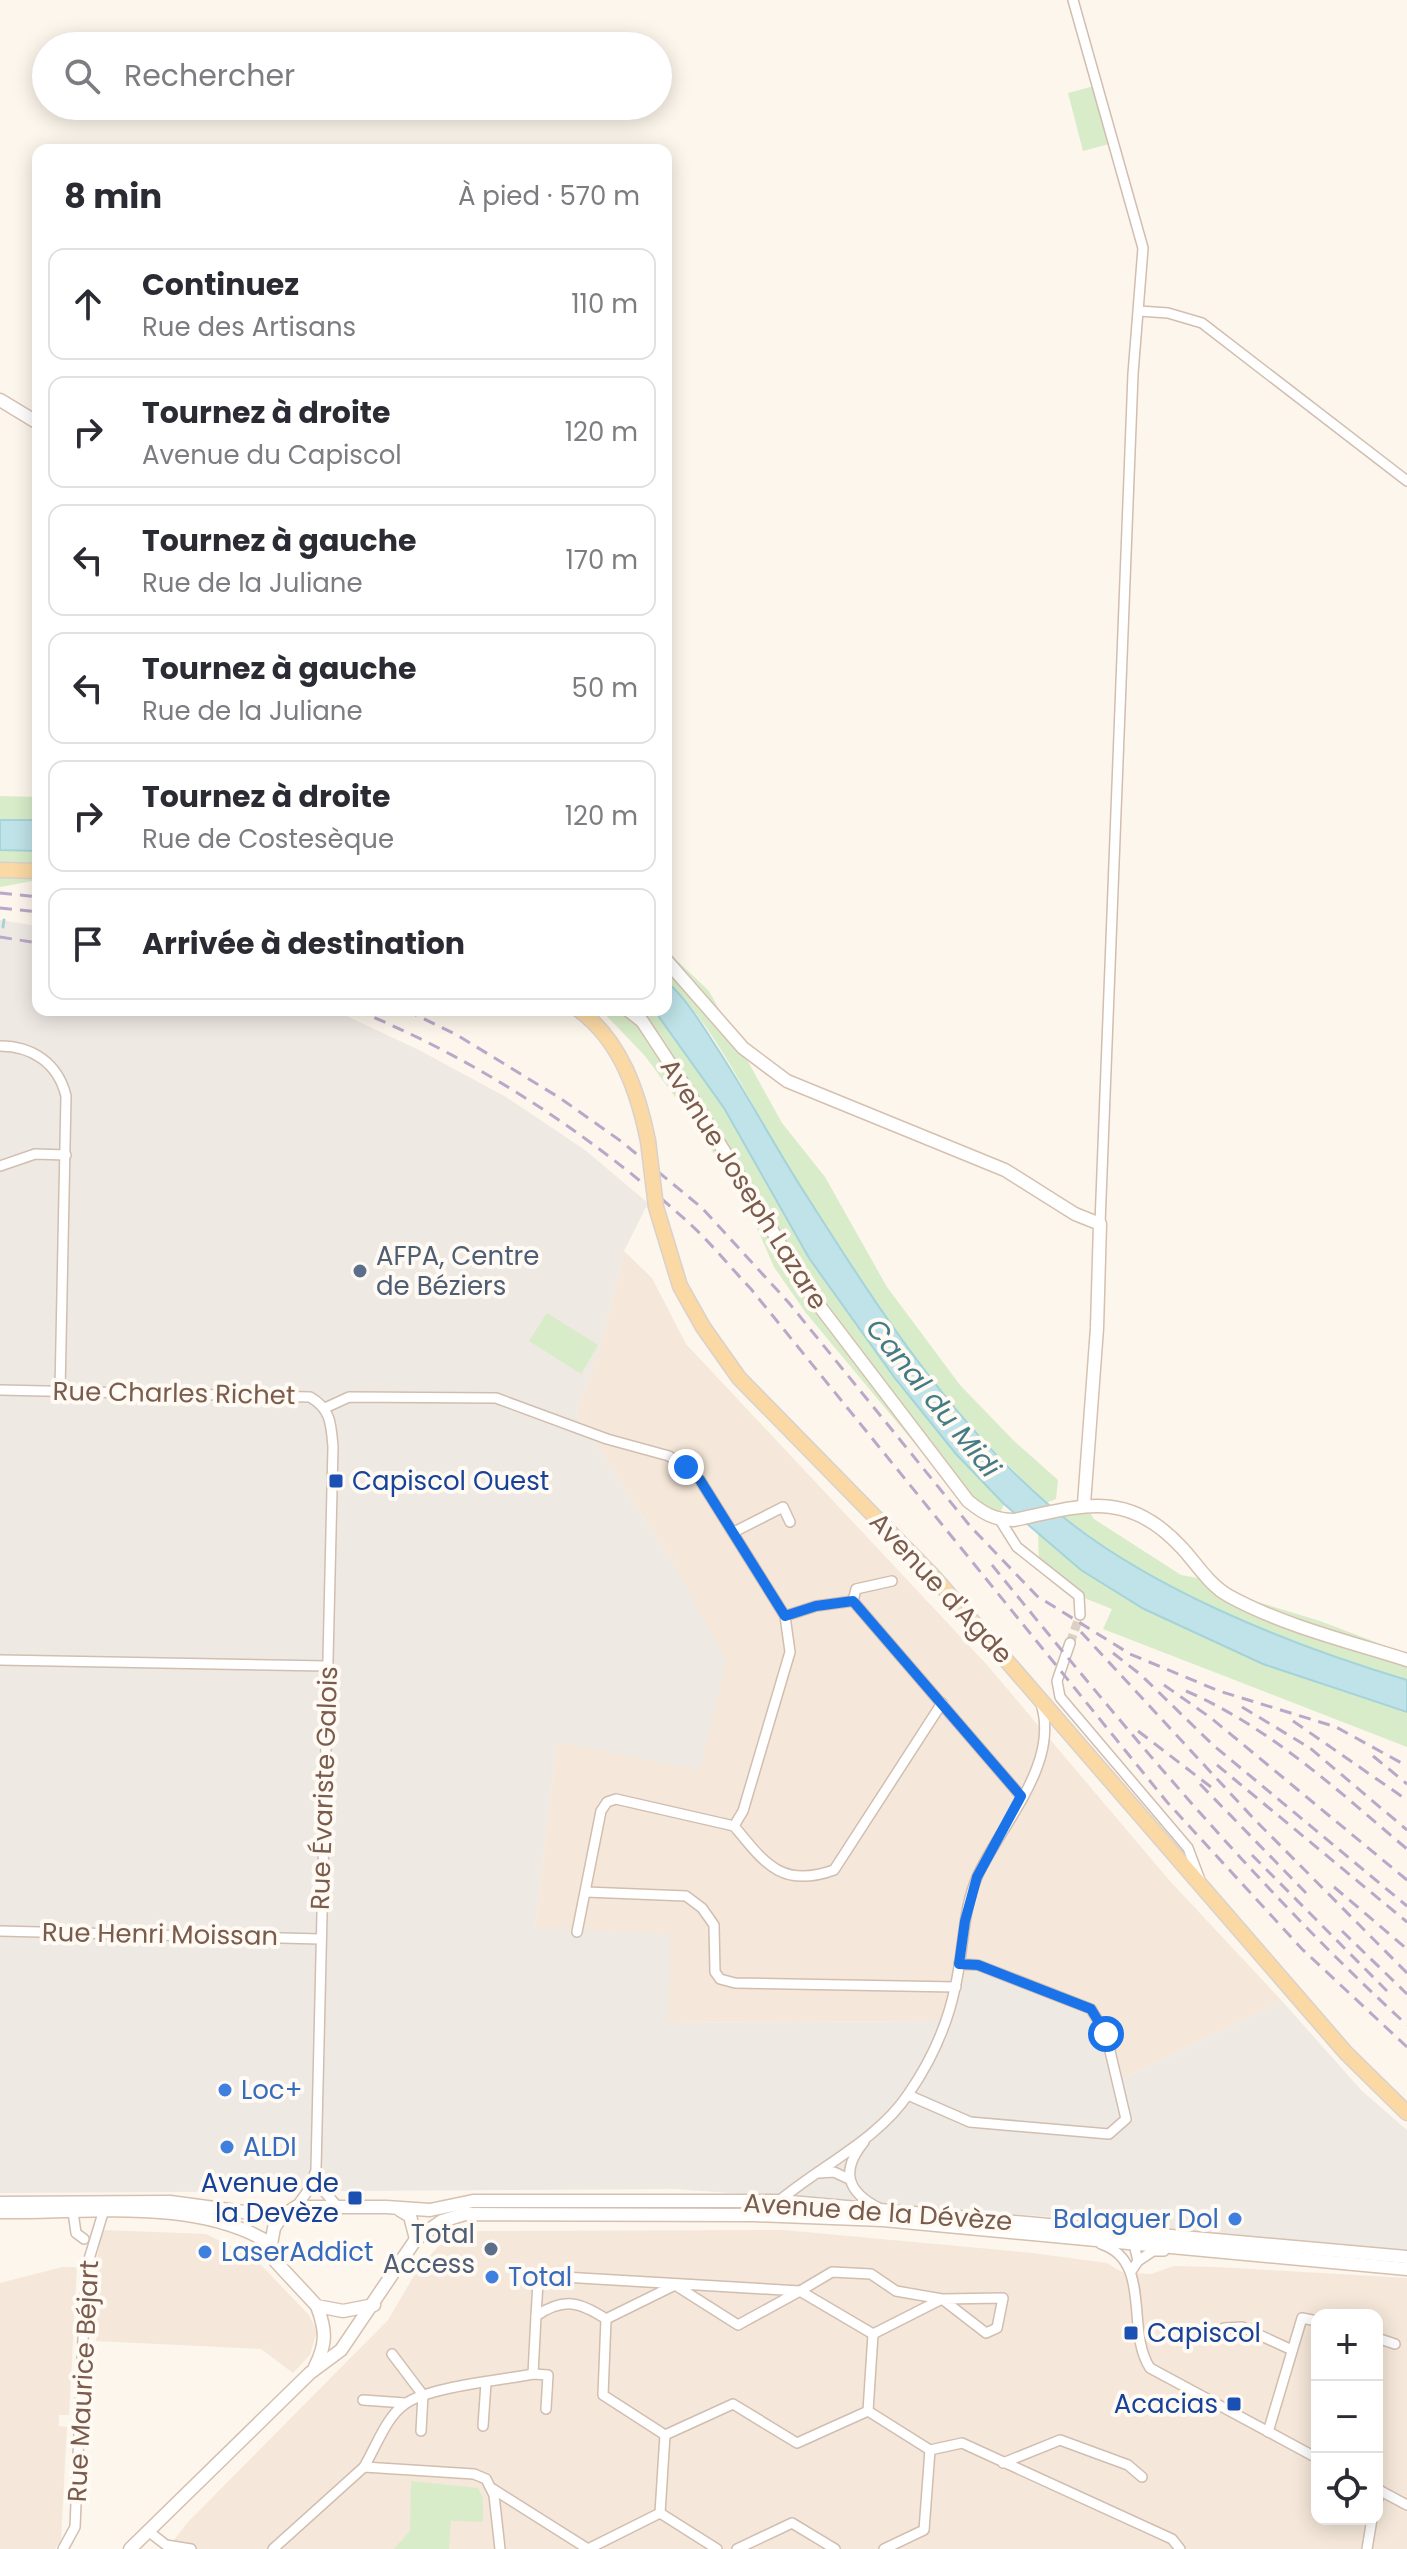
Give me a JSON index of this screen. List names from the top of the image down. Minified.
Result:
{"streets":{"main road":["Avenue Joseph Lazare","Avenue d'Agde","Avenue de la Dévèze"],"street":["Rue Charles Richet","Rue Évariste Galois","Rue Henri Moissan","Rue Maurice Béjart"]},"crossings":[["Rue Charles Richet","Rue Évariste Galois"],["Rue Évariste Galois","Rue Henri Moissan"],["Rue Évariste Galois","Avenue de la Dévèze"]],"water":["Canal du Midi"],"places":{"other":["AFPA, Centre de Béziers","Loc+","ALDI","Balaguer Dol","Total Access","LaserAddict","Total"],"transit":["Capiscol Ouest","Avenue de la Devèze","Capiscol","Acacias"]},"page":{"search":"Rechercher","heading":["8 min","À pied · 570 m"],"list":[["Continuez","Rue des Artisans","110 m"],["Tournez à droite","Avenue du Capiscol","120 m"],["Tournez à gauche","Rue de la Juliane","170 m"],["Tournez à gauche","Rue de la Juliane","50 m"],["Tournez à droite","Rue de Costesèque","120 m"],"Arrivée à destination"],"map_buttons":["+","−"]}}
